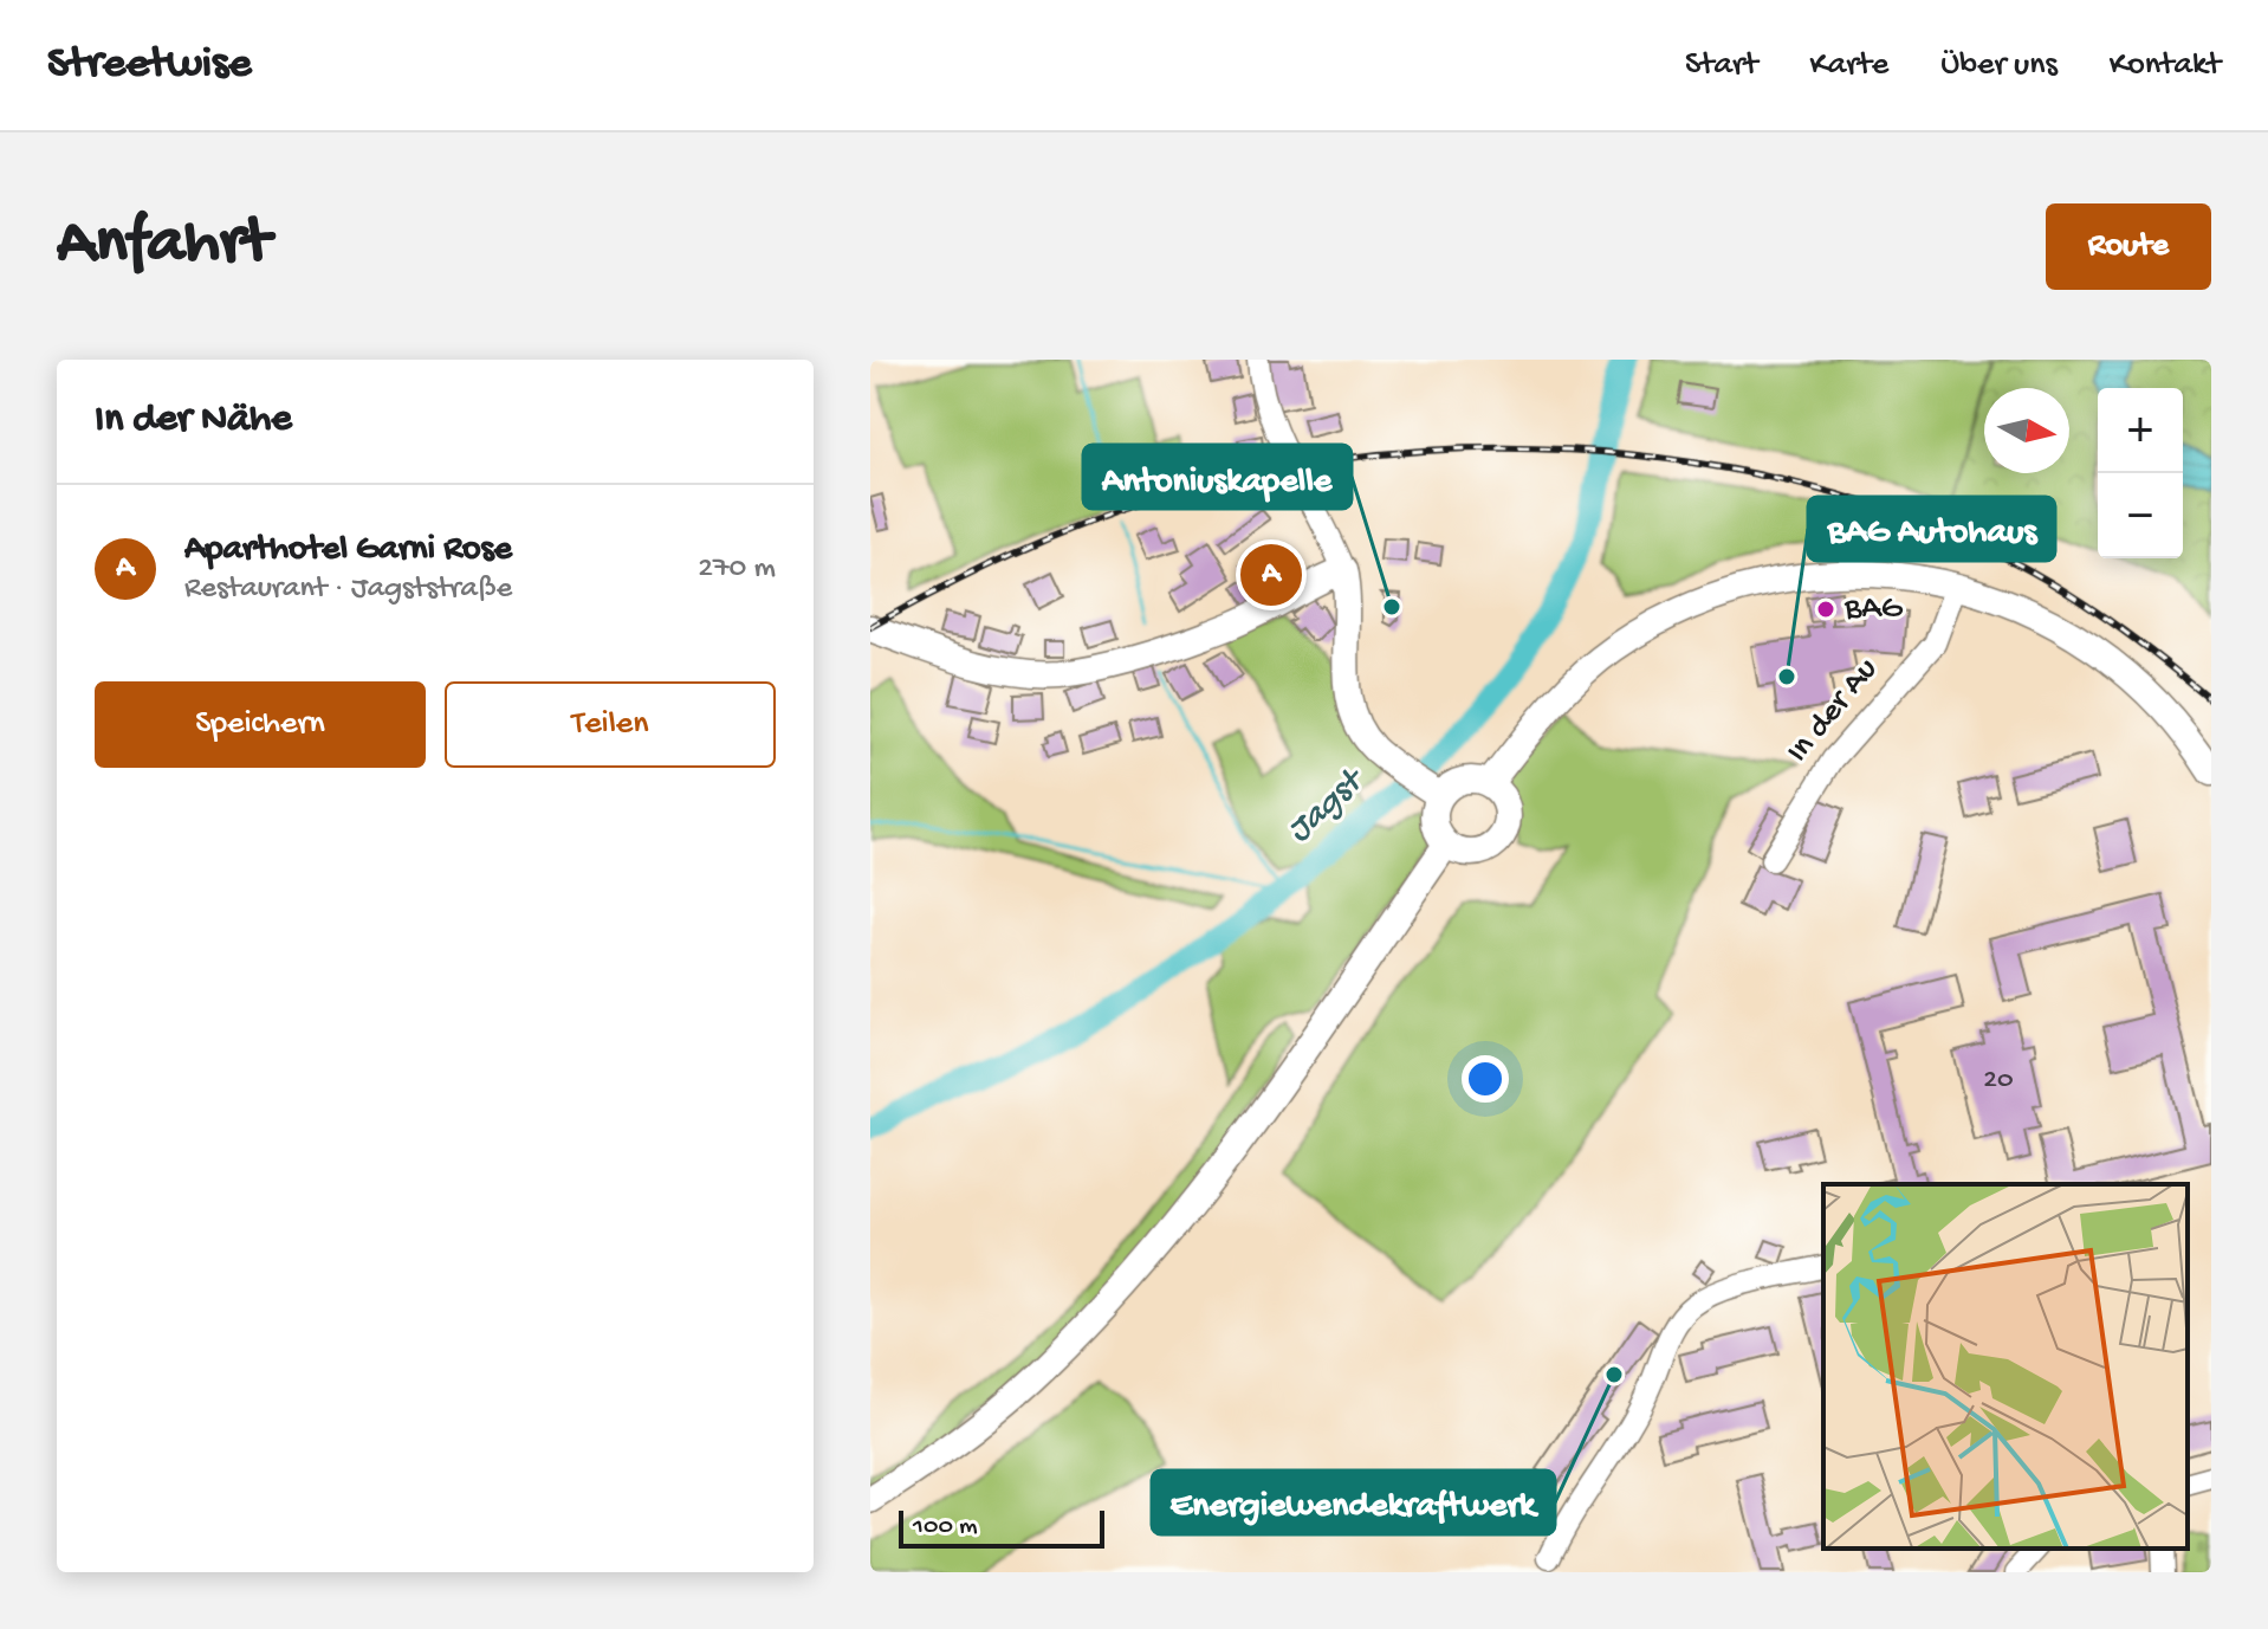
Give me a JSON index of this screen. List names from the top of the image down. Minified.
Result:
{"streets":{"street":["In der Au"]},"water":["Jagst"],"places":["Antoniuskapelle","BAG","BAG Autohaus","Energiewendekraftwerk"],"house_numbers":["20"],"scale_bar":"100 m","north":"right","page":{"header":"Streetwise","nav":["Start","Karte","Über uns","Kontakt"],"buttons":["Route",["Speichern","Teilen"]],"title":"Anfahrt","heading":"In der Nähe","map_buttons":["+","−"],"list":[{"mark":"A","name":"Aparthotel Garni Rose","note":"Restaurant · Jagststraße","value":"270 m"}],"pins":"A","scale":"100 m"}}
